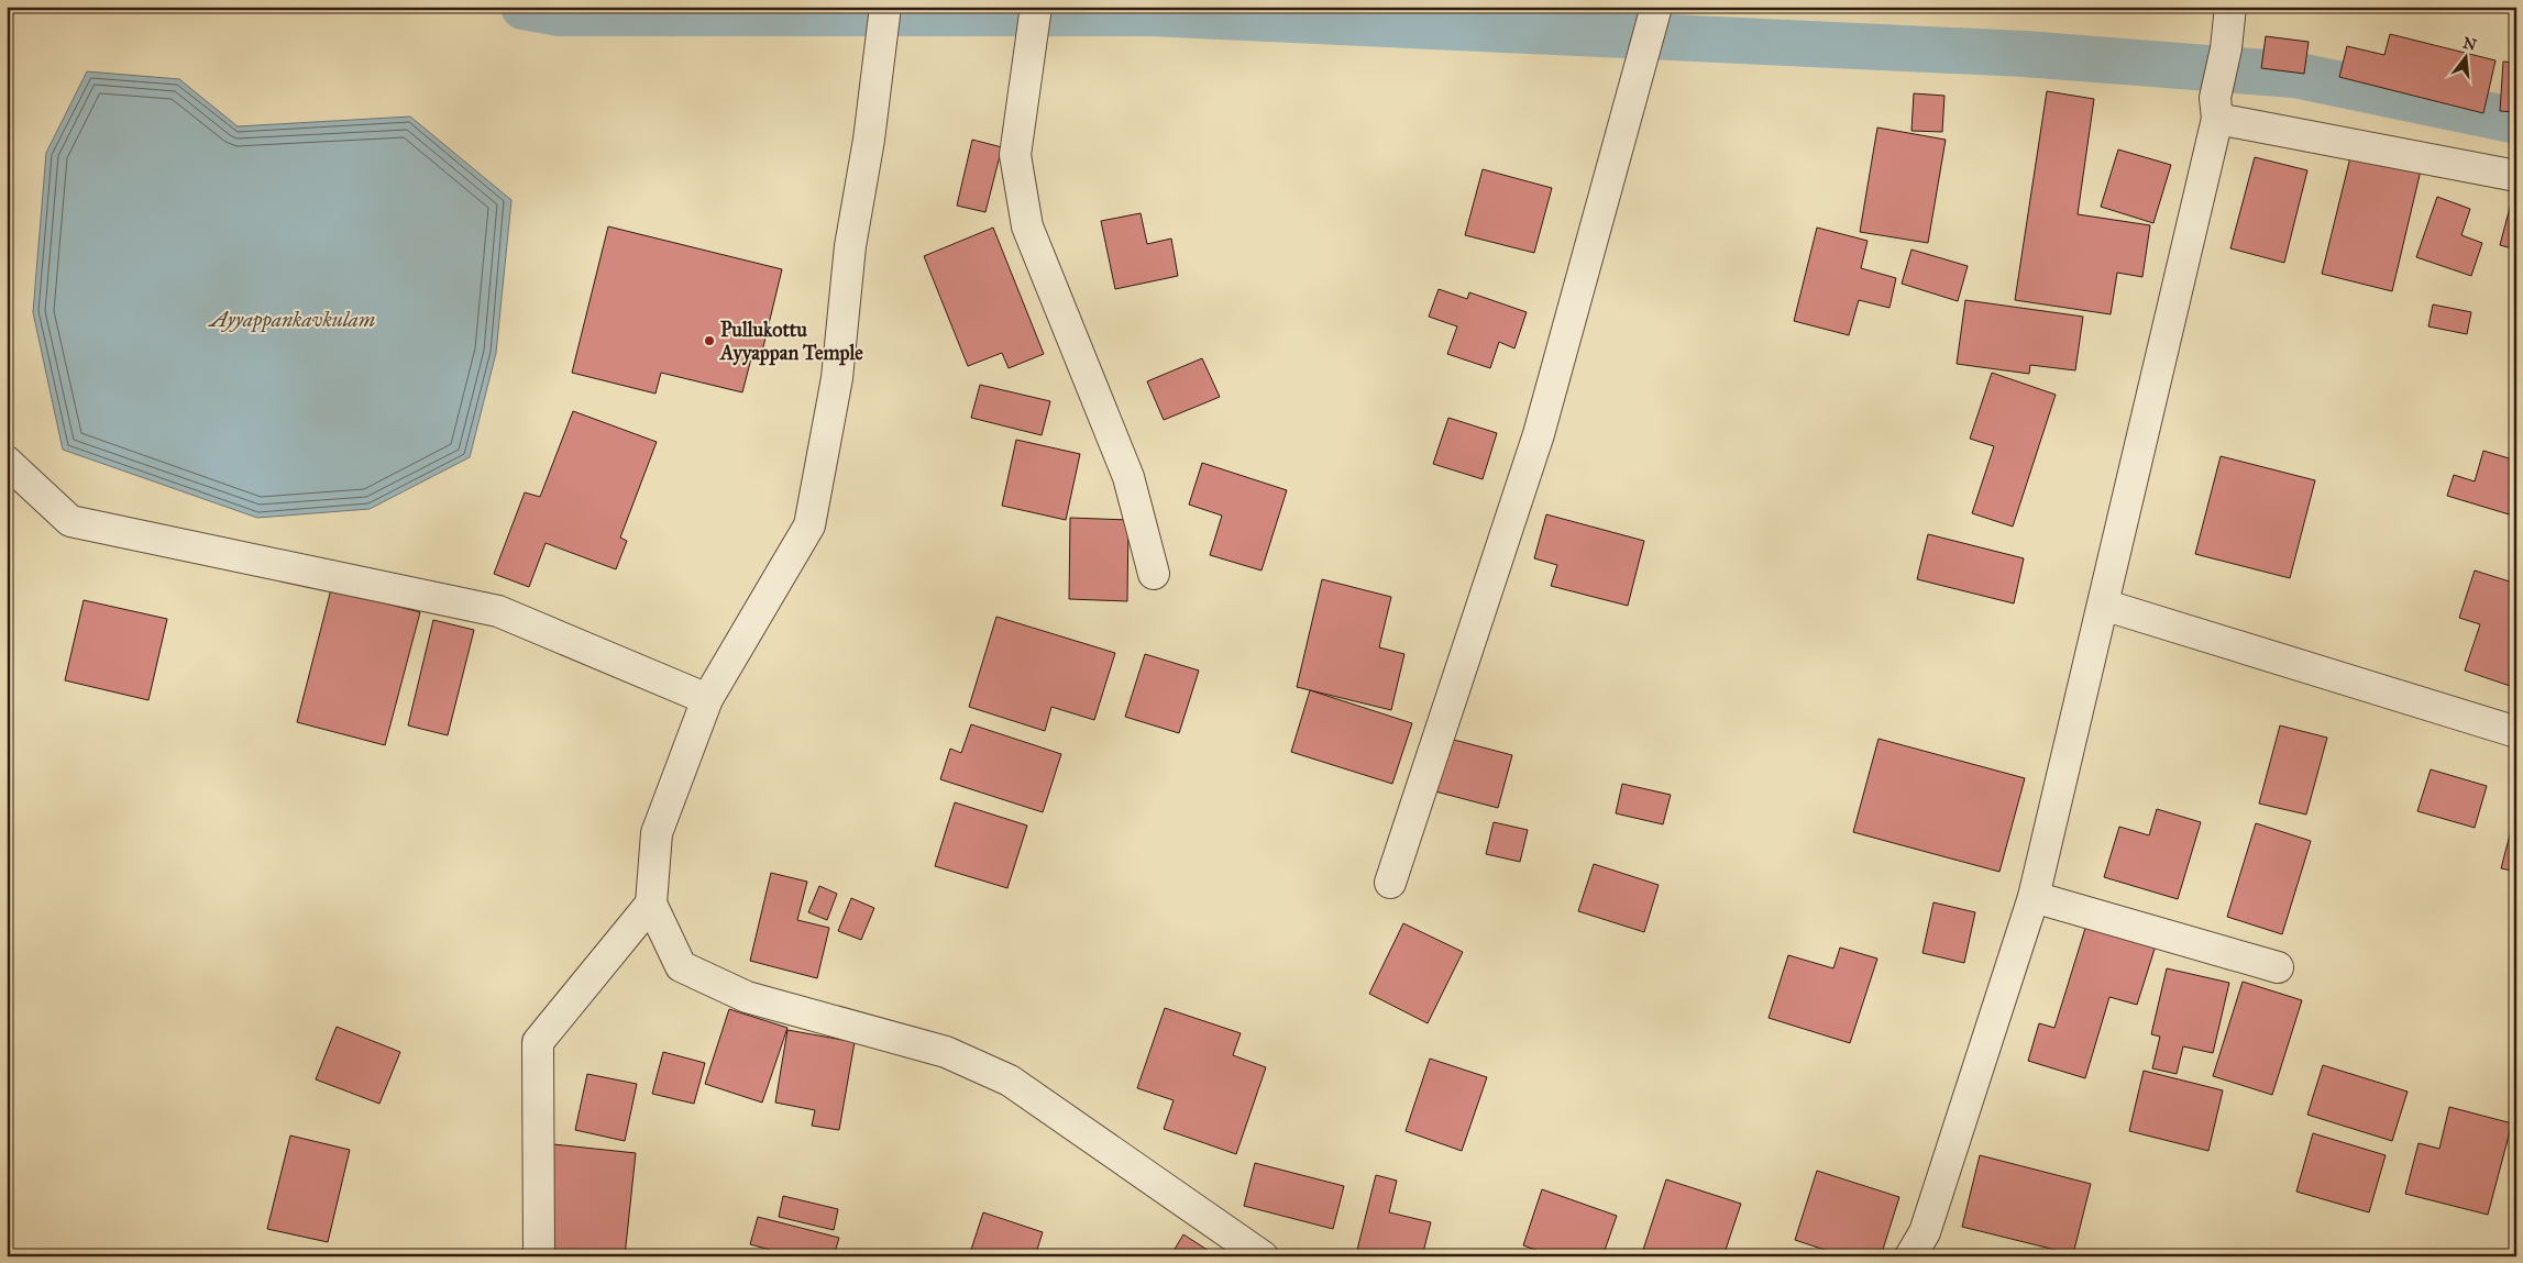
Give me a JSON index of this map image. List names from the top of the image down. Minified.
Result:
{"water":["Ayyappankavkulam"],"places":["Pullukottu Ayyappan Temple"],"north":"top"}
